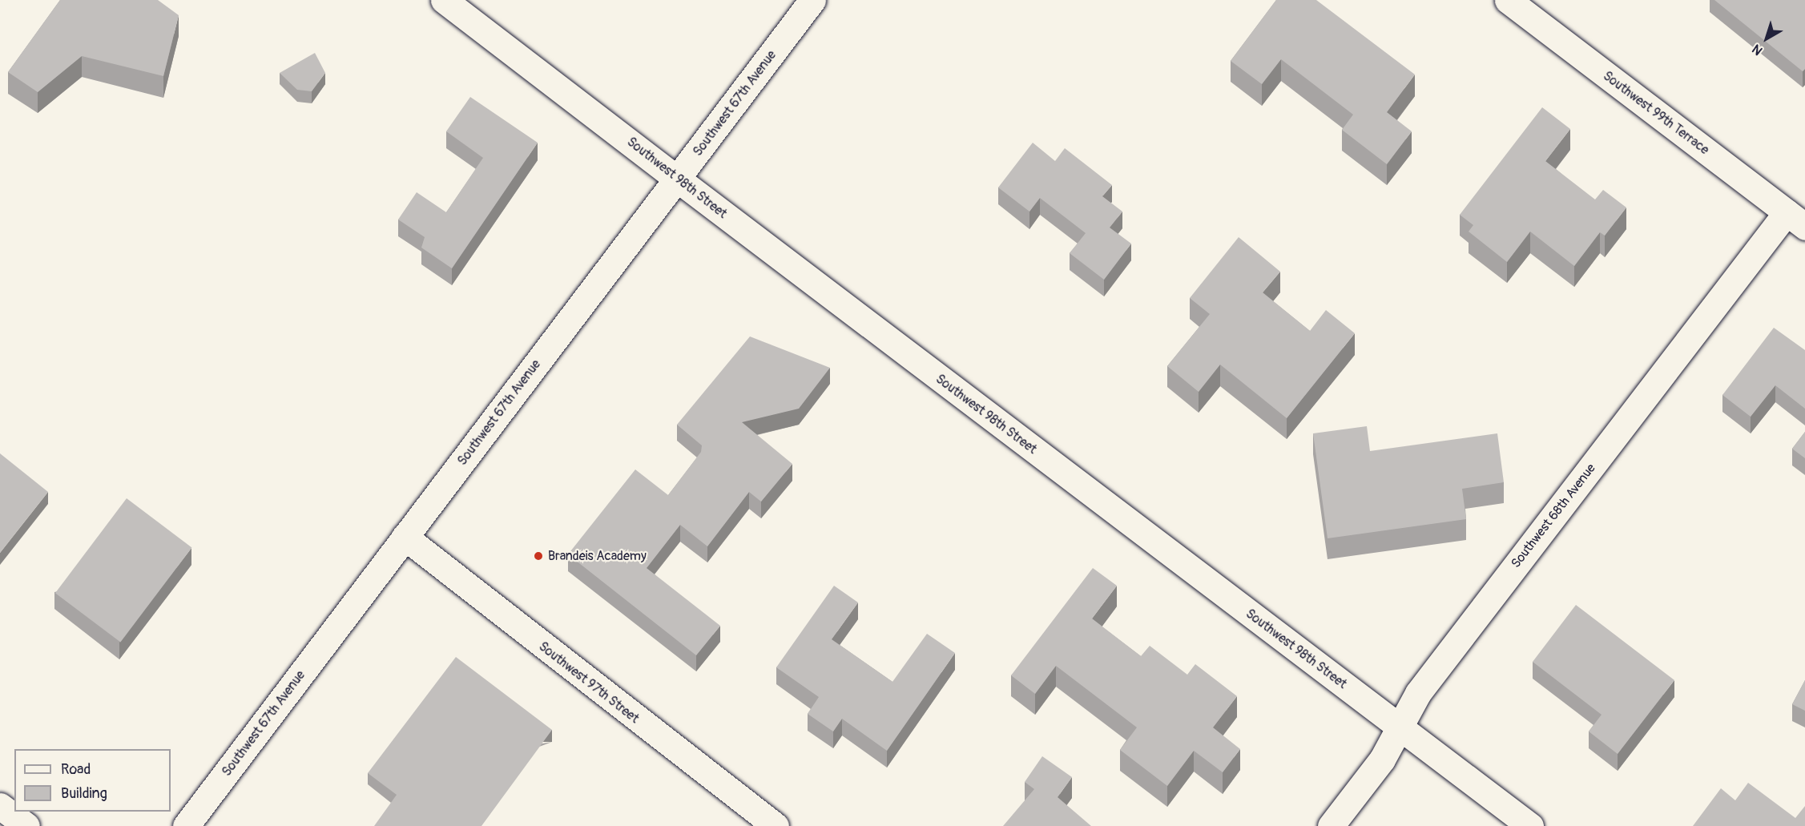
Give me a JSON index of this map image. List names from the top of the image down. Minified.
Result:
{"streets":{"street":["Southwest 67th Avenue","Southwest 99th Terrace","Southwest 98th Street","Southwest 68th Avenue","Southwest 97th Street"]},"crossings":[["Southwest 67th Avenue","Southwest 98th Street"],["Southwest 67th Avenue","Southwest 97th Street"],["Southwest 99th Terrace","Southwest 68th Avenue"],["Southwest 98th Street","Southwest 68th Avenue"]],"places":["Brandeis Academy"],"legend":["Road","Building"],"north":"bottom left"}
